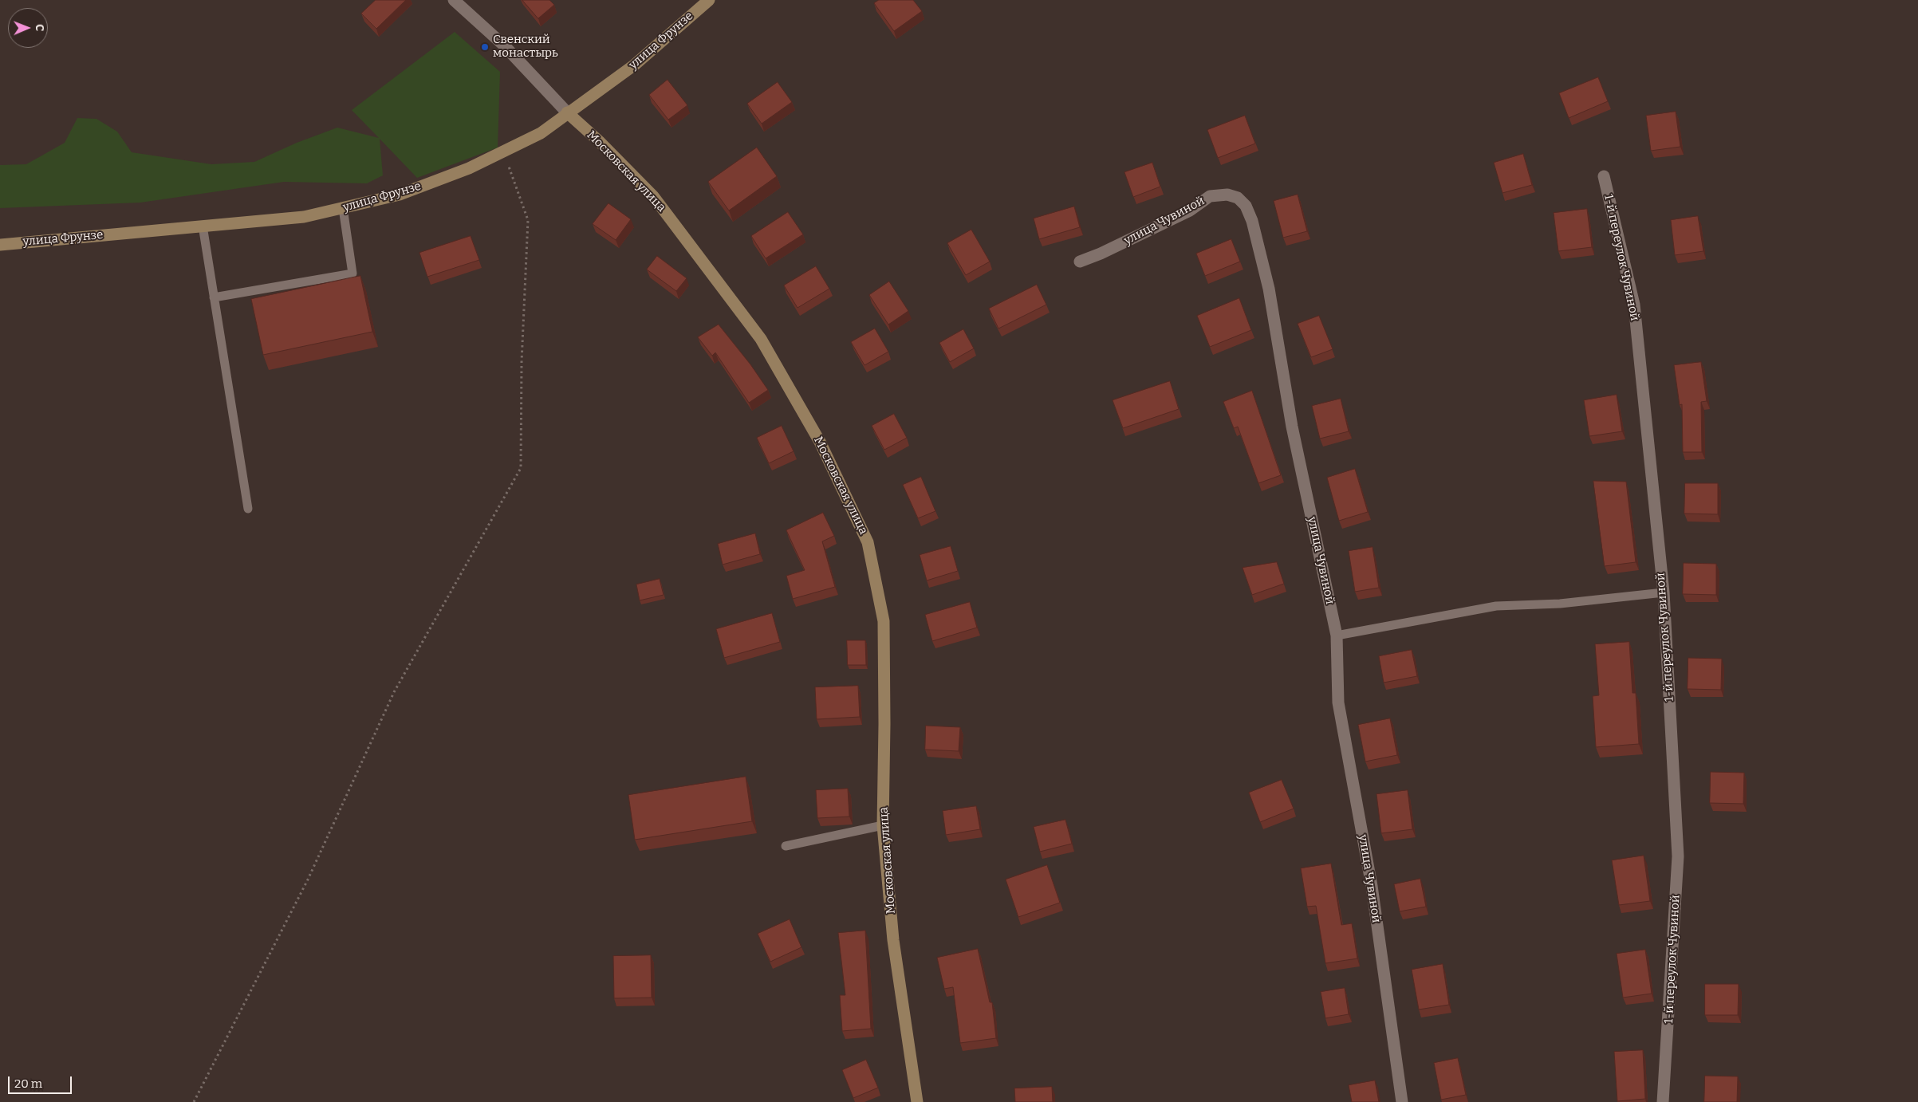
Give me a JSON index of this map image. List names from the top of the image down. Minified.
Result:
{"streets":{"street":["улица Фрунзе","Московская улица","улица Чувиной","1-й переулок Чувиной"]},"crossings":[["улица Фрунзе","Московская улица"]],"places":["Свенский монастырь"],"scale_bar":"20 m","north":"right"}
